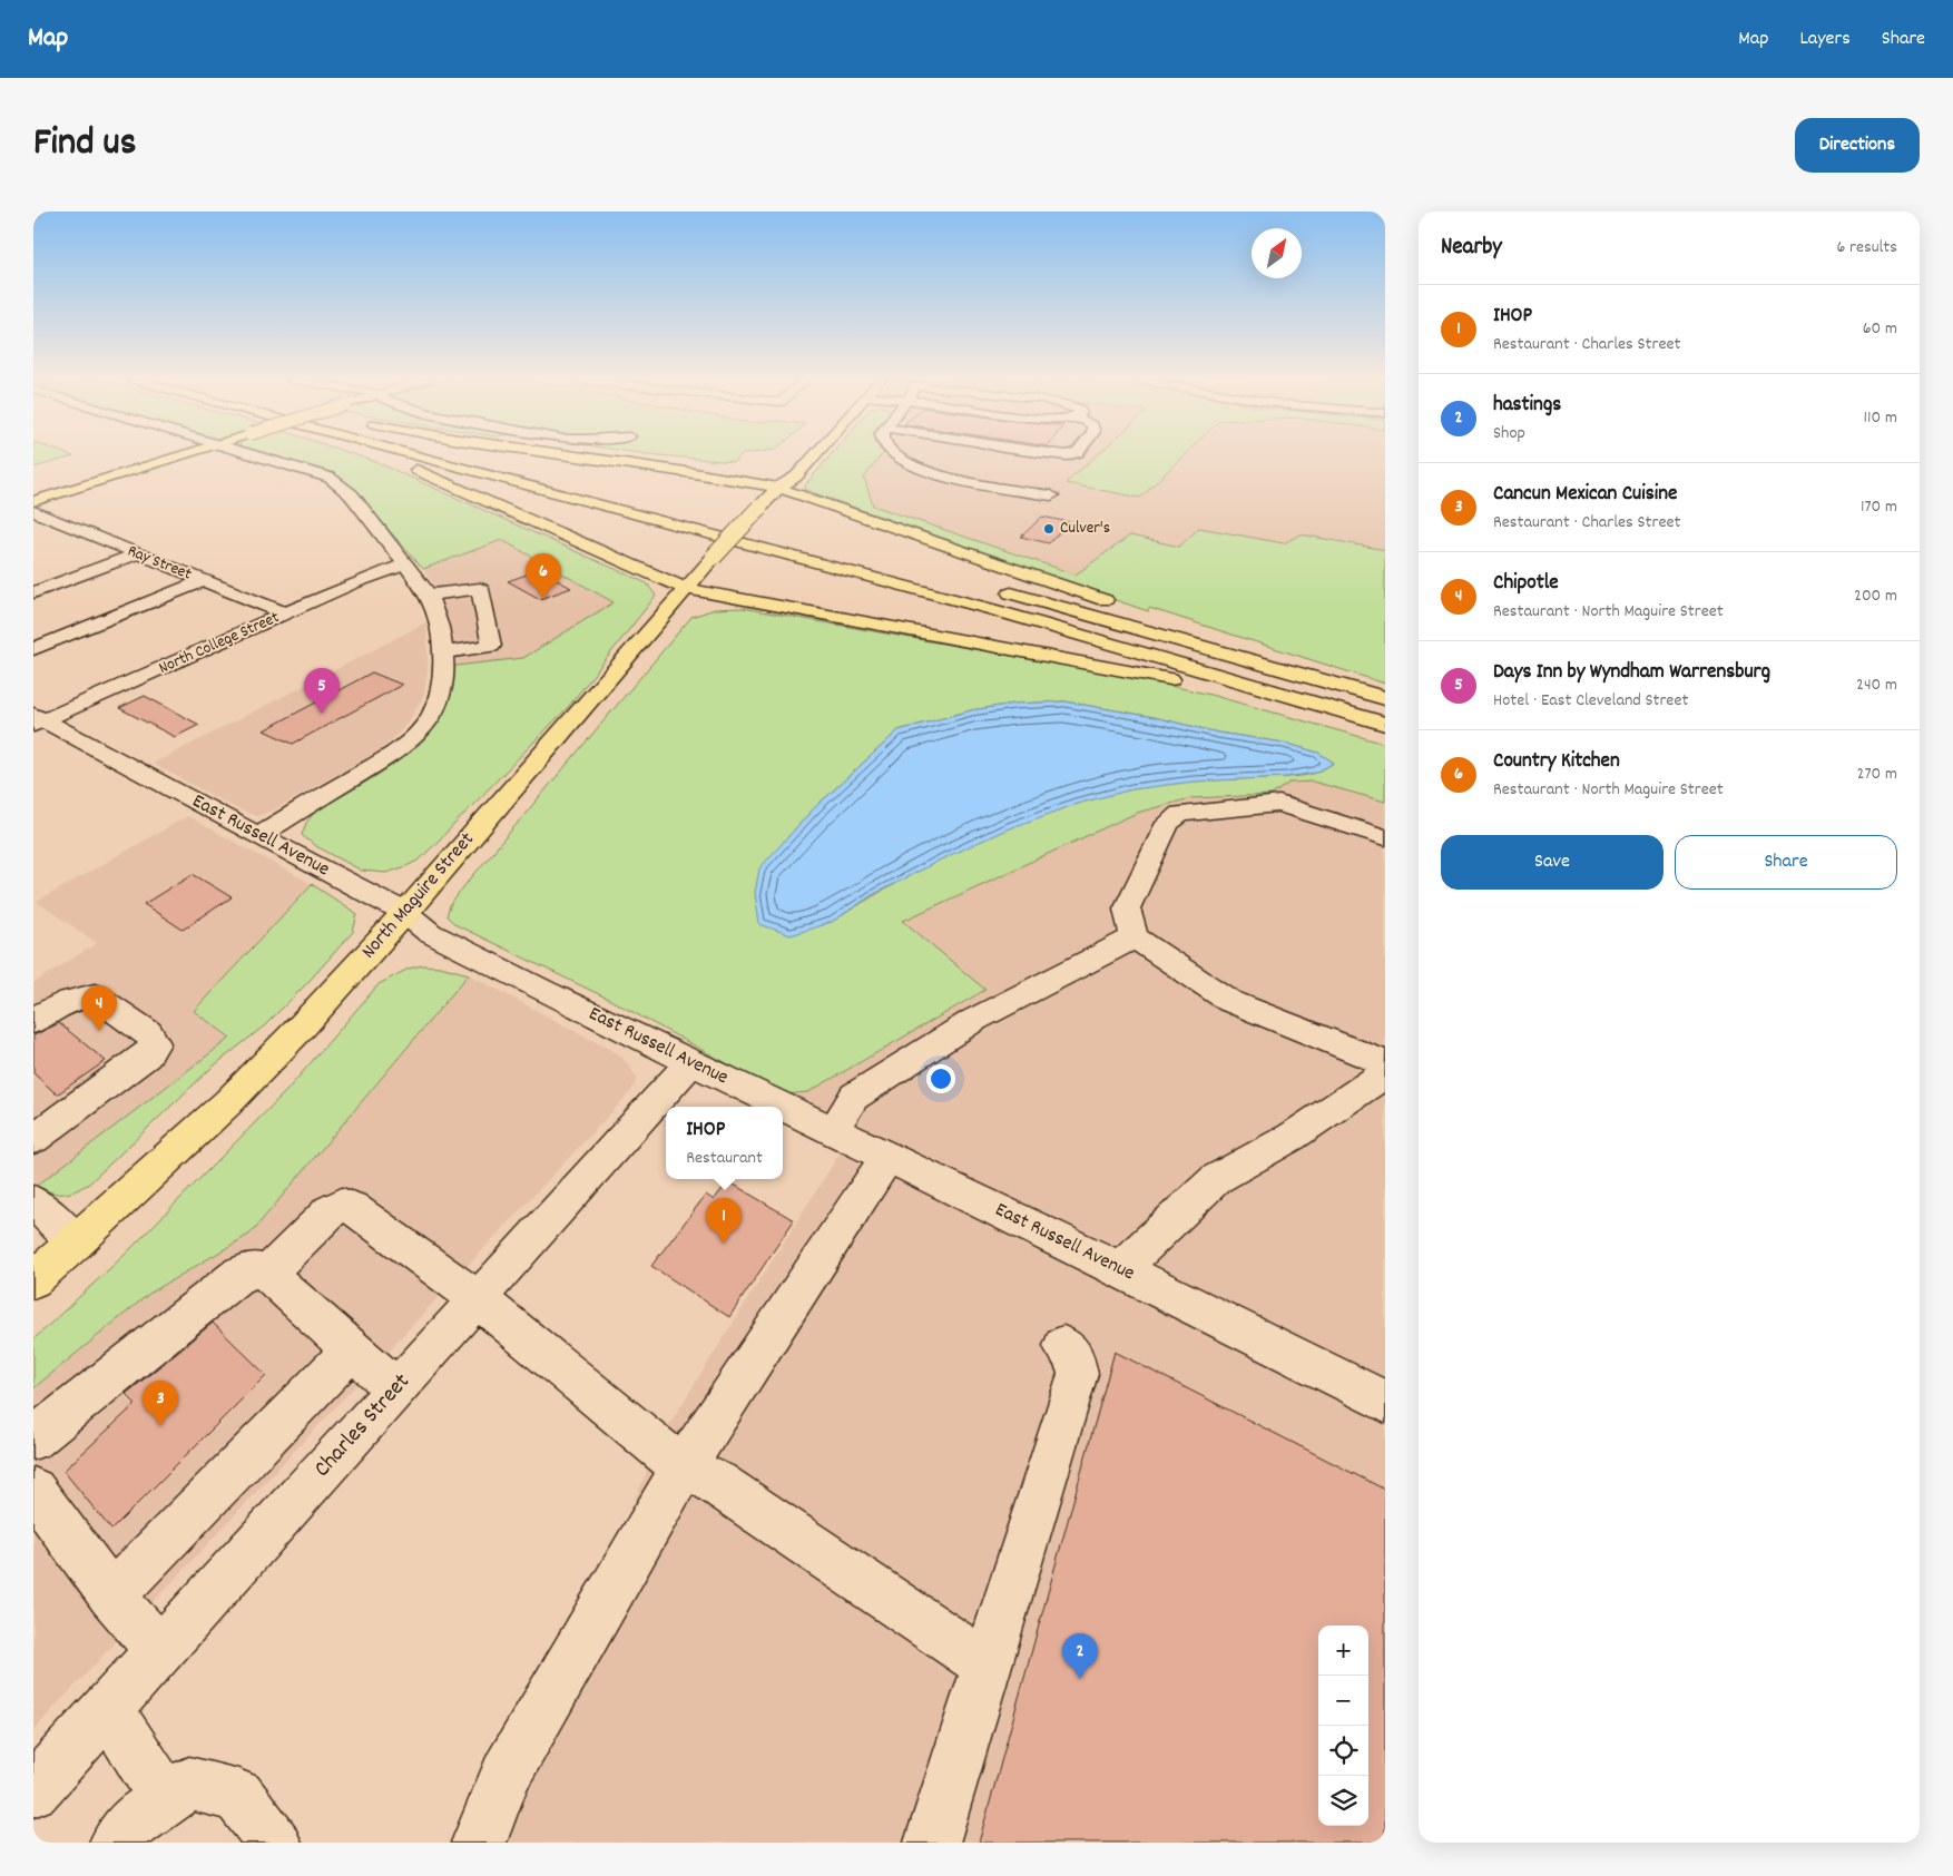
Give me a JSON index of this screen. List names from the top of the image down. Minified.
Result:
{"streets":{"main road":["North Maguire Street"],"street":["Ray Street","North College Street","East Russell Avenue","Charles Street"]},"crossings":[["Ray Street","North College Street"],["North College Street","East Russell Avenue"],["East Russell Avenue","North Maguire Street"],["East Russell Avenue","Charles Street"]],"places":["Culver's"],"north":"top right","page":{"header":"Map","nav":["Map","Layers","Share"],"title":"Find us","buttons":["Directions",["Save","Share"]],"heading":["Nearby","6 results"],"list":[{"mark":"1","name":"IHOP","note":"Restaurant · Charles Street","value":"60 m"},{"mark":"2","name":"hastings","note":"Shop","value":"110 m"},{"mark":"3","name":"Cancun Mexican Cuisine","note":"Restaurant · Charles Street","value":"170 m"},{"mark":"4","name":"Chipotle","note":"Restaurant · North Maguire Street","value":"200 m"},{"mark":"5","name":"Days Inn by Wyndham Warrensburg","note":"Hotel · East Cleveland Street","value":"240 m"},{"mark":"6","name":"Country Kitchen","note":"Restaurant · North Maguire Street","value":"270 m"}],"pins":["6","5","4","1","3","2"],"popup":["IHOP","Restaurant"],"map_buttons":["+","−"]}}
